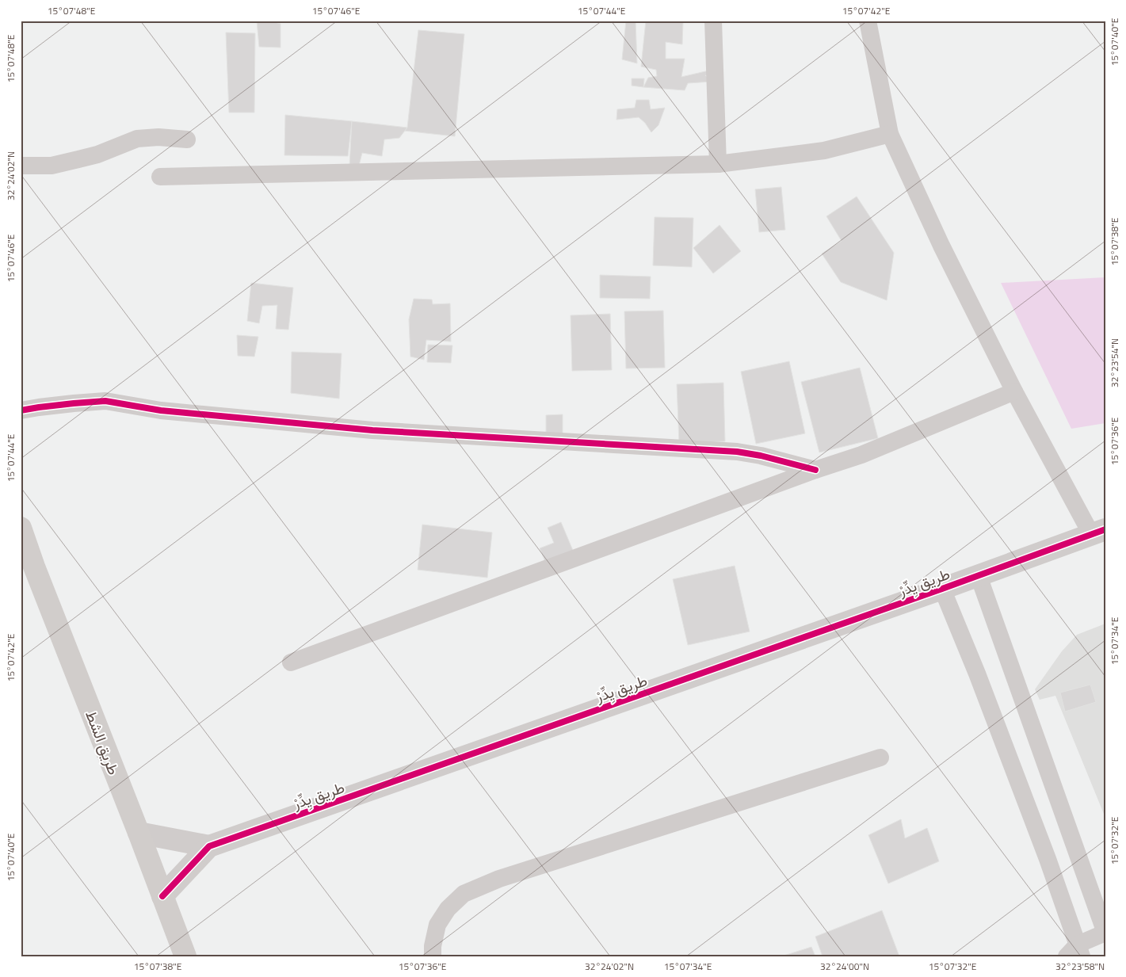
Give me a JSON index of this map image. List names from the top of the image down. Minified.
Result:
{"streets":{"main road":["طريق الشط"],"street":["طريق يِدِّرْ"]},"crossings":[["طريق يِدِّرْ","طريق الشط"]],"coordinates":["15°07'48\"E","15°07'46\"E","15°07'44\"E","15°07'42\"E","15°07'40\"E","32°24'02\"N","15°07'38\"E","32°23'54\"N","15°07'36\"E","15°07'34\"E","15°07'32\"E","32°24'00\"N","32°23'58\"N"]}
